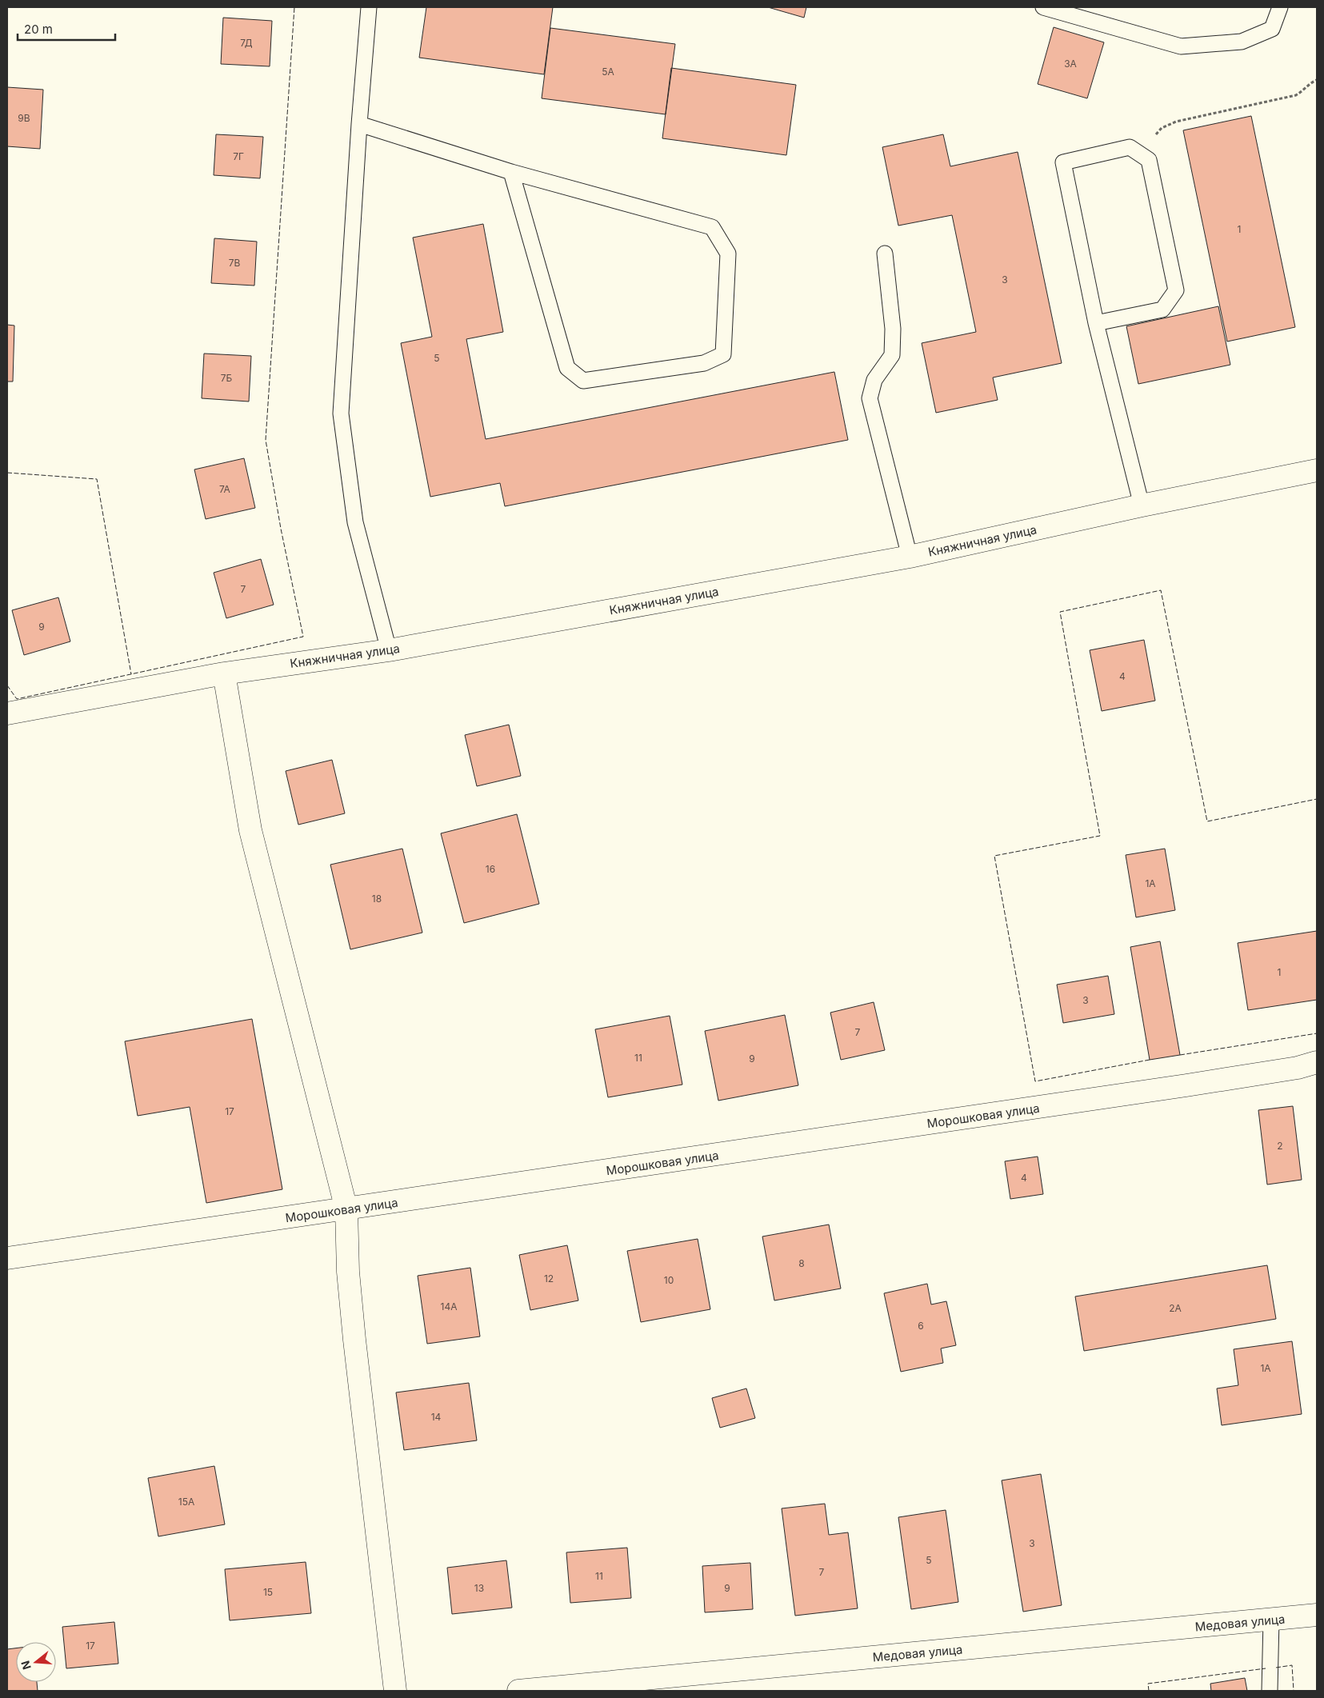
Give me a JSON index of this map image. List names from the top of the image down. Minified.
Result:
{"streets":{"street":["Княжничная улица","Морошковая улица","Медовая улица"]},"house_numbers":["7Д","3А","5А","9В","7Г","1","7В","3","5","7Б","7А","7","9","4","16","1А","18","1","3","7","11","9","17","2","4","8","12","10","14А","2А","6","1А","14","15А","3","5","7","11","13","9","15","17"],"scale_bar":"20 m","north":"left"}
